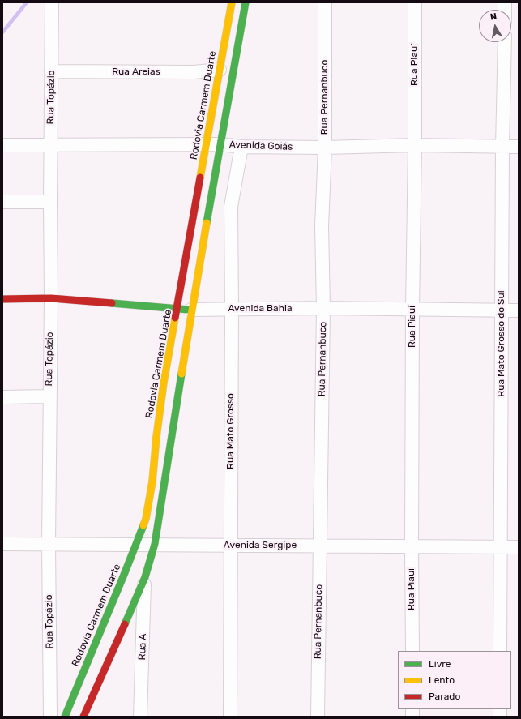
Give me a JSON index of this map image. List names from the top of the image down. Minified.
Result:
{"streets":{"street":["Rua Piauí","Rua Areias","Rua Topázio","Rua Pernanbuco","Rodovia Carmem Duarte","Avenida Goiás","Avenida Bahia","Rua Mato Grosso do Sul","Rua Mato Grosso","Avenida Sergipe","Rua A"]},"crossings":[["Rua Piauí","Avenida Goiás"],["Rua Piauí","Avenida Bahia"],["Rua Piauí","Avenida Sergipe"],["Rua Areias","Rua Topázio"],["Rua Areias","Rodovia Carmem Duarte"],["Rua Topázio","Avenida Goiás"],["Rua Topázio","Avenida Bahia"],["Rua Topázio","Avenida Sergipe"],["Rua Pernanbuco","Avenida Goiás"],["Rua Pernanbuco","Avenida Bahia"],["Rua Pernanbuco","Avenida Sergipe"],["Rodovia Carmem Duarte","Avenida Goiás"],["Rodovia Carmem Duarte","Avenida Bahia"],["Rodovia Carmem Duarte","Avenida Sergipe"],["Avenida Goiás","Rua Mato Grosso do Sul"],["Avenida Goiás","Rua Mato Grosso"],["Avenida Bahia","Rua Mato Grosso do Sul"],["Avenida Bahia","Rua Mato Grosso"],["Rua Mato Grosso do Sul","Avenida Sergipe"],["Rua Mato Grosso","Avenida Sergipe"]],"legend":["Livre","Lento","Parado"],"north":"top"}
